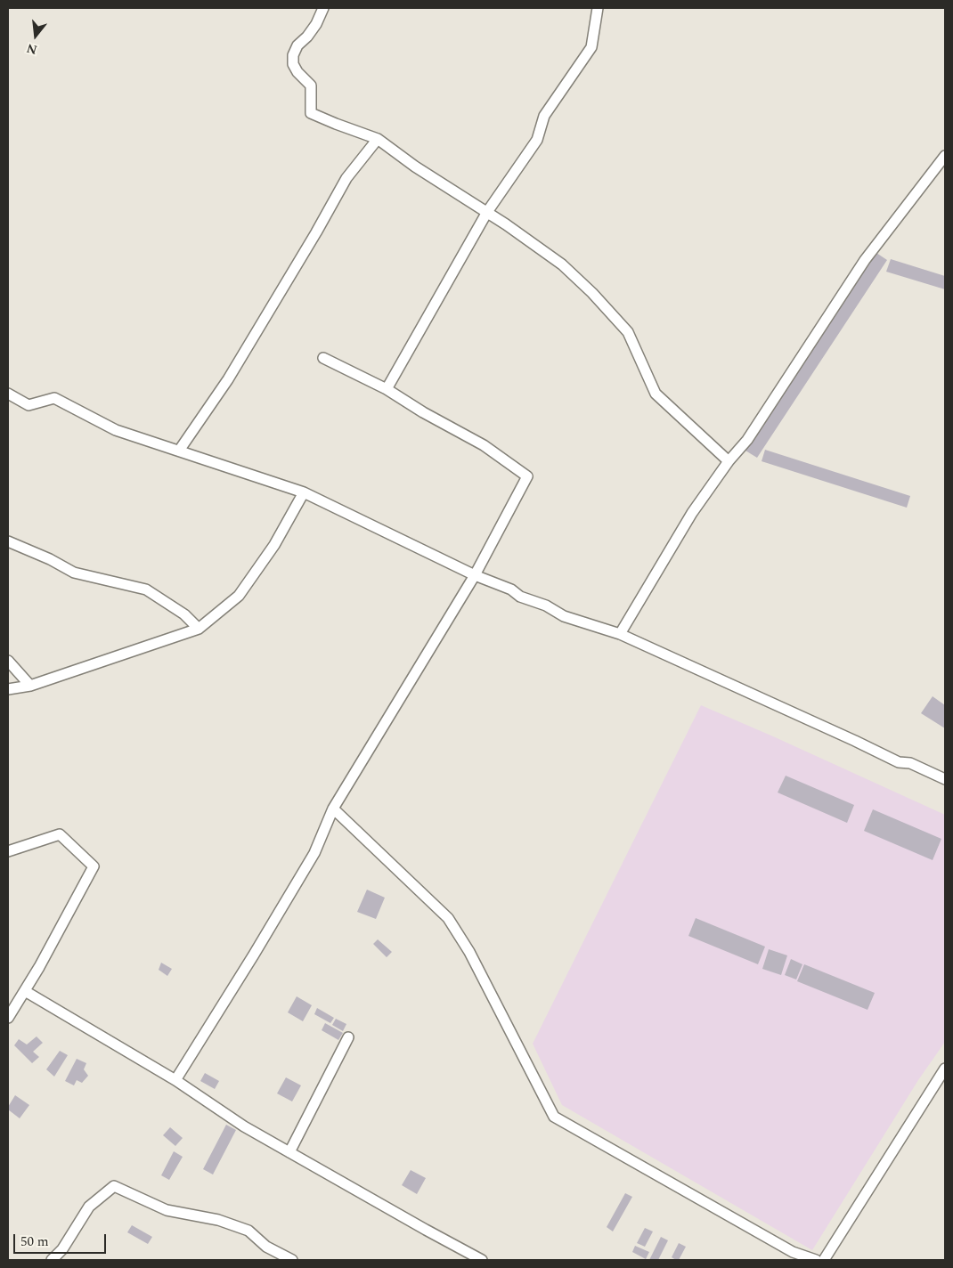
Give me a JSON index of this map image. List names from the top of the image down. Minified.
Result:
{"scale_bar":"50 m","north":"bottom"}
